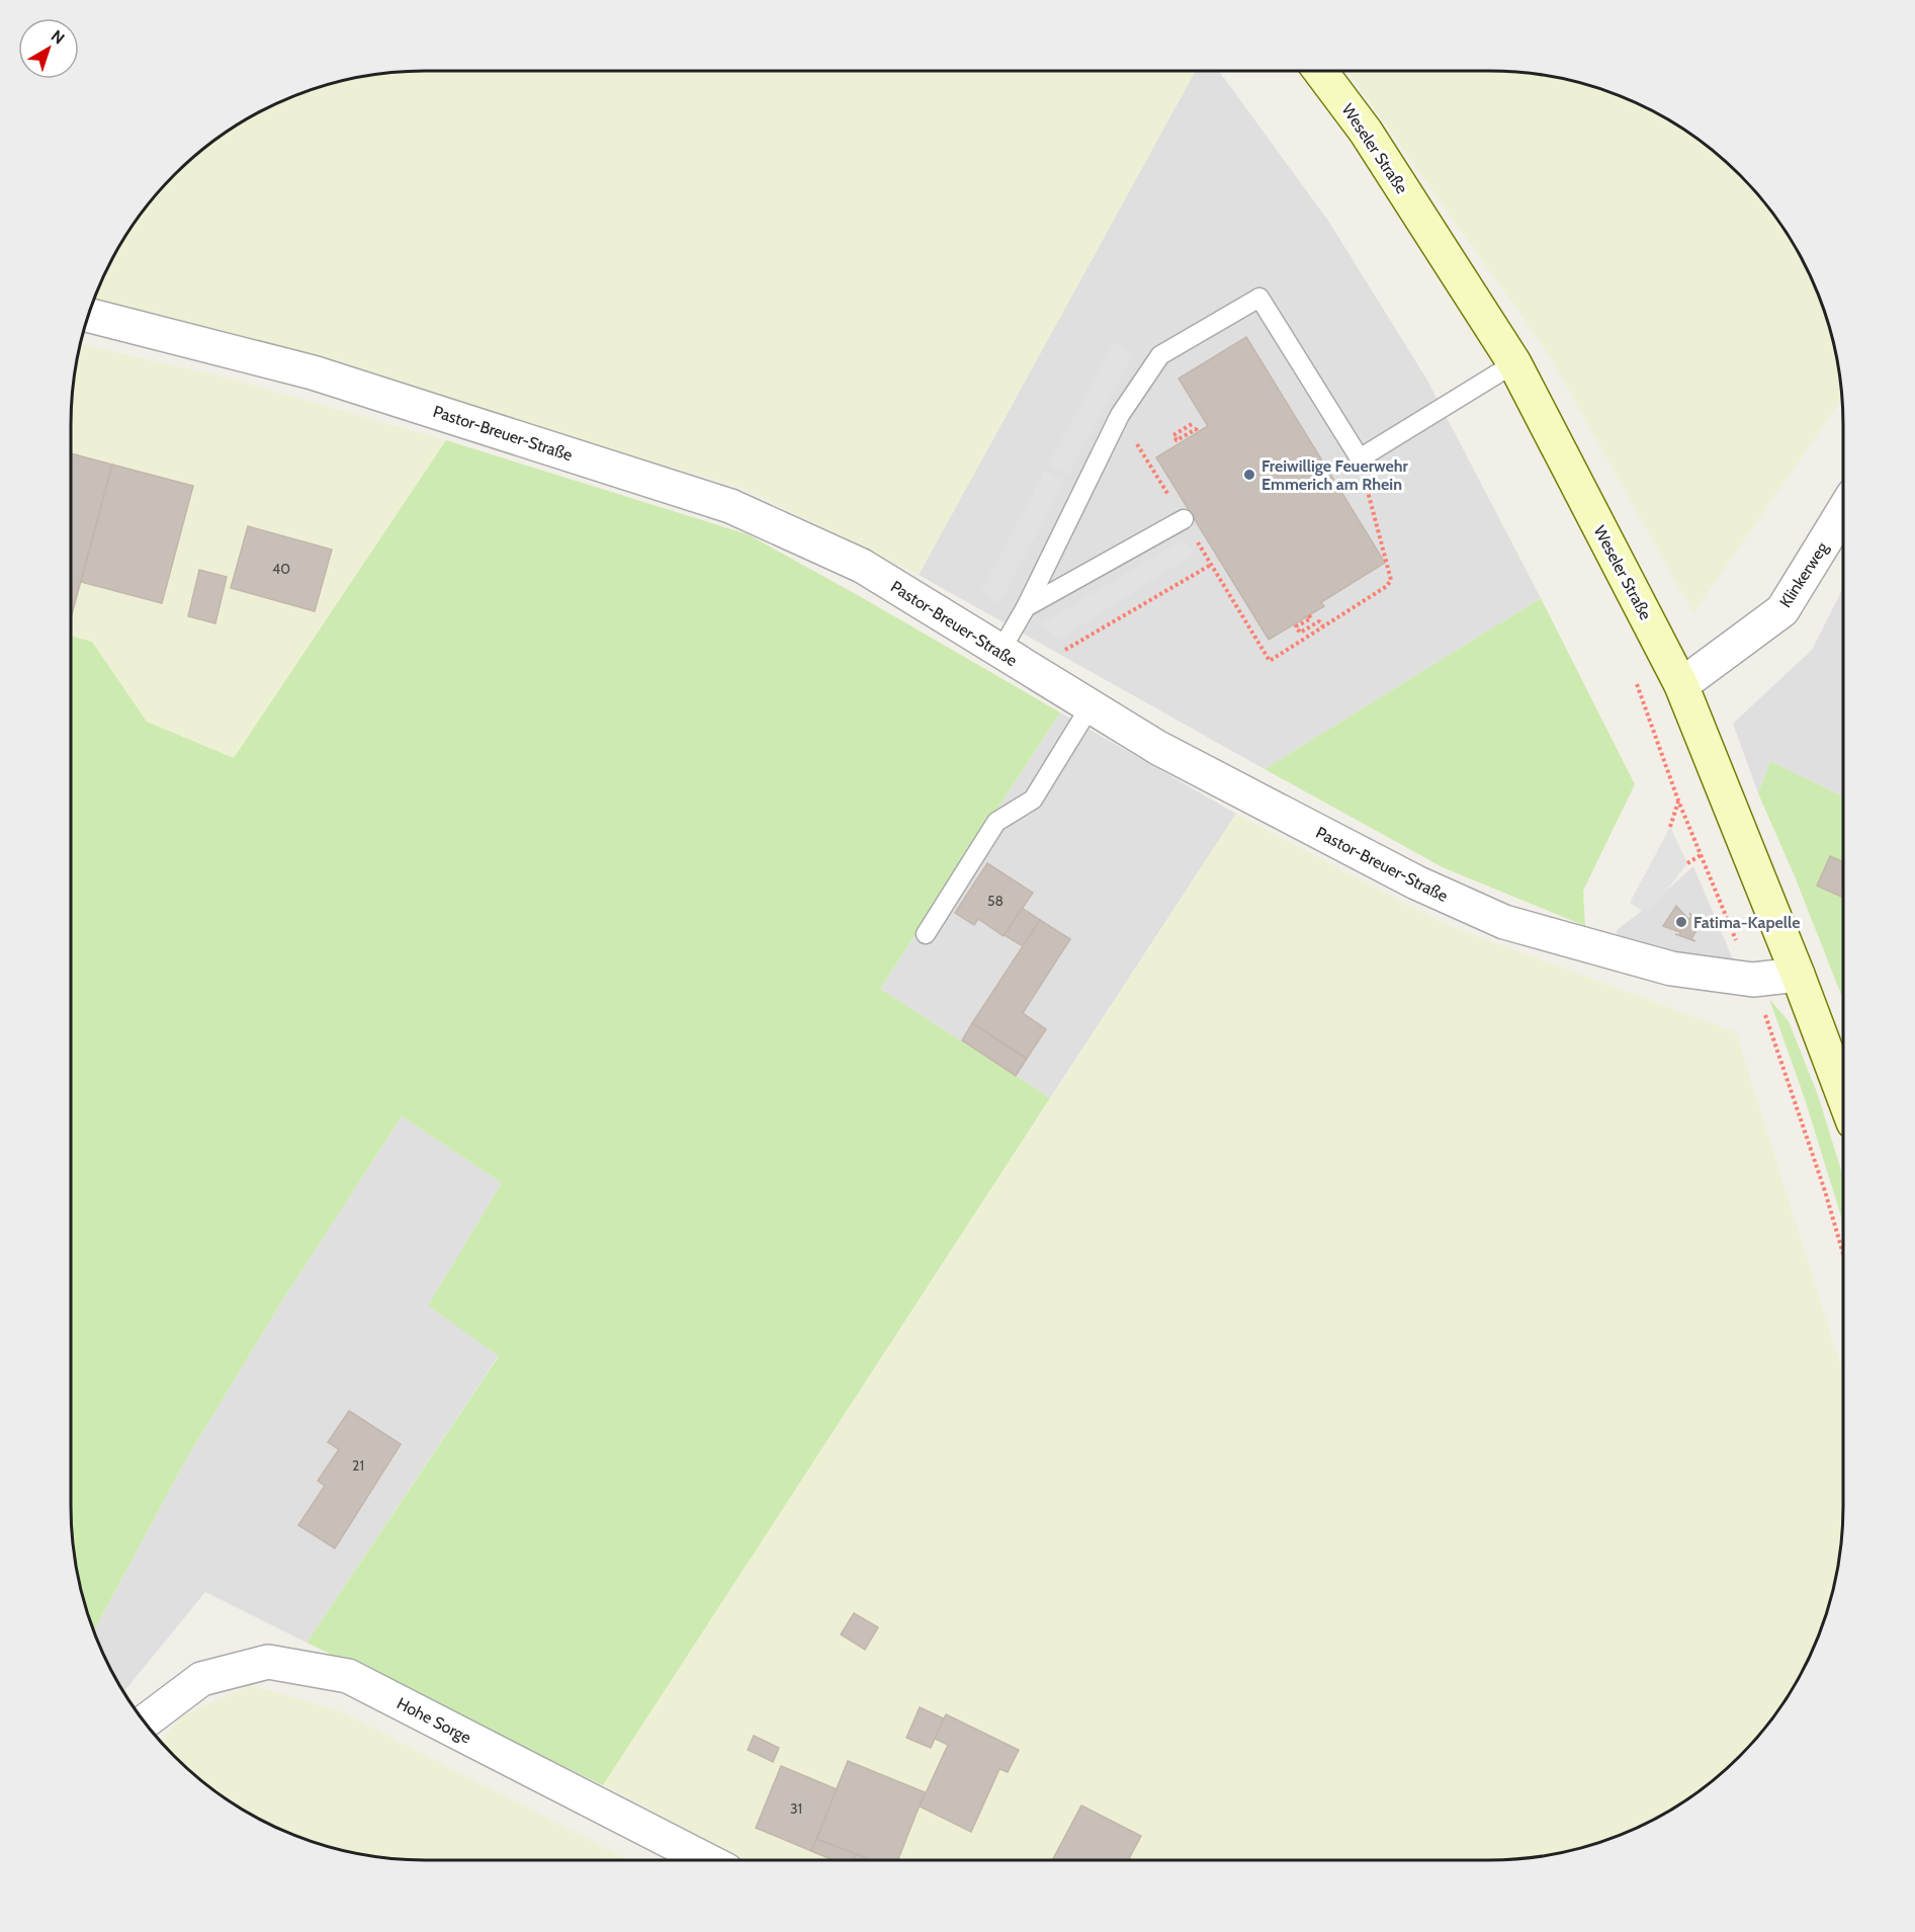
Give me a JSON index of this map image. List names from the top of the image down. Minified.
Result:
{"streets":{"main road":["Weseler Straße"],"street":["Pastor-Breuer-Straße","Klinkerweg","Hohe Sorge"]},"crossings":[["Weseler Straße","Pastor-Breuer-Straße"],["Weseler Straße","Klinkerweg"]],"places":["Freiwillige Feuerwehr Emmerich am Rhein","Fatima-Kapelle"],"house_numbers":["40","58","21","31"],"north":"top right"}
